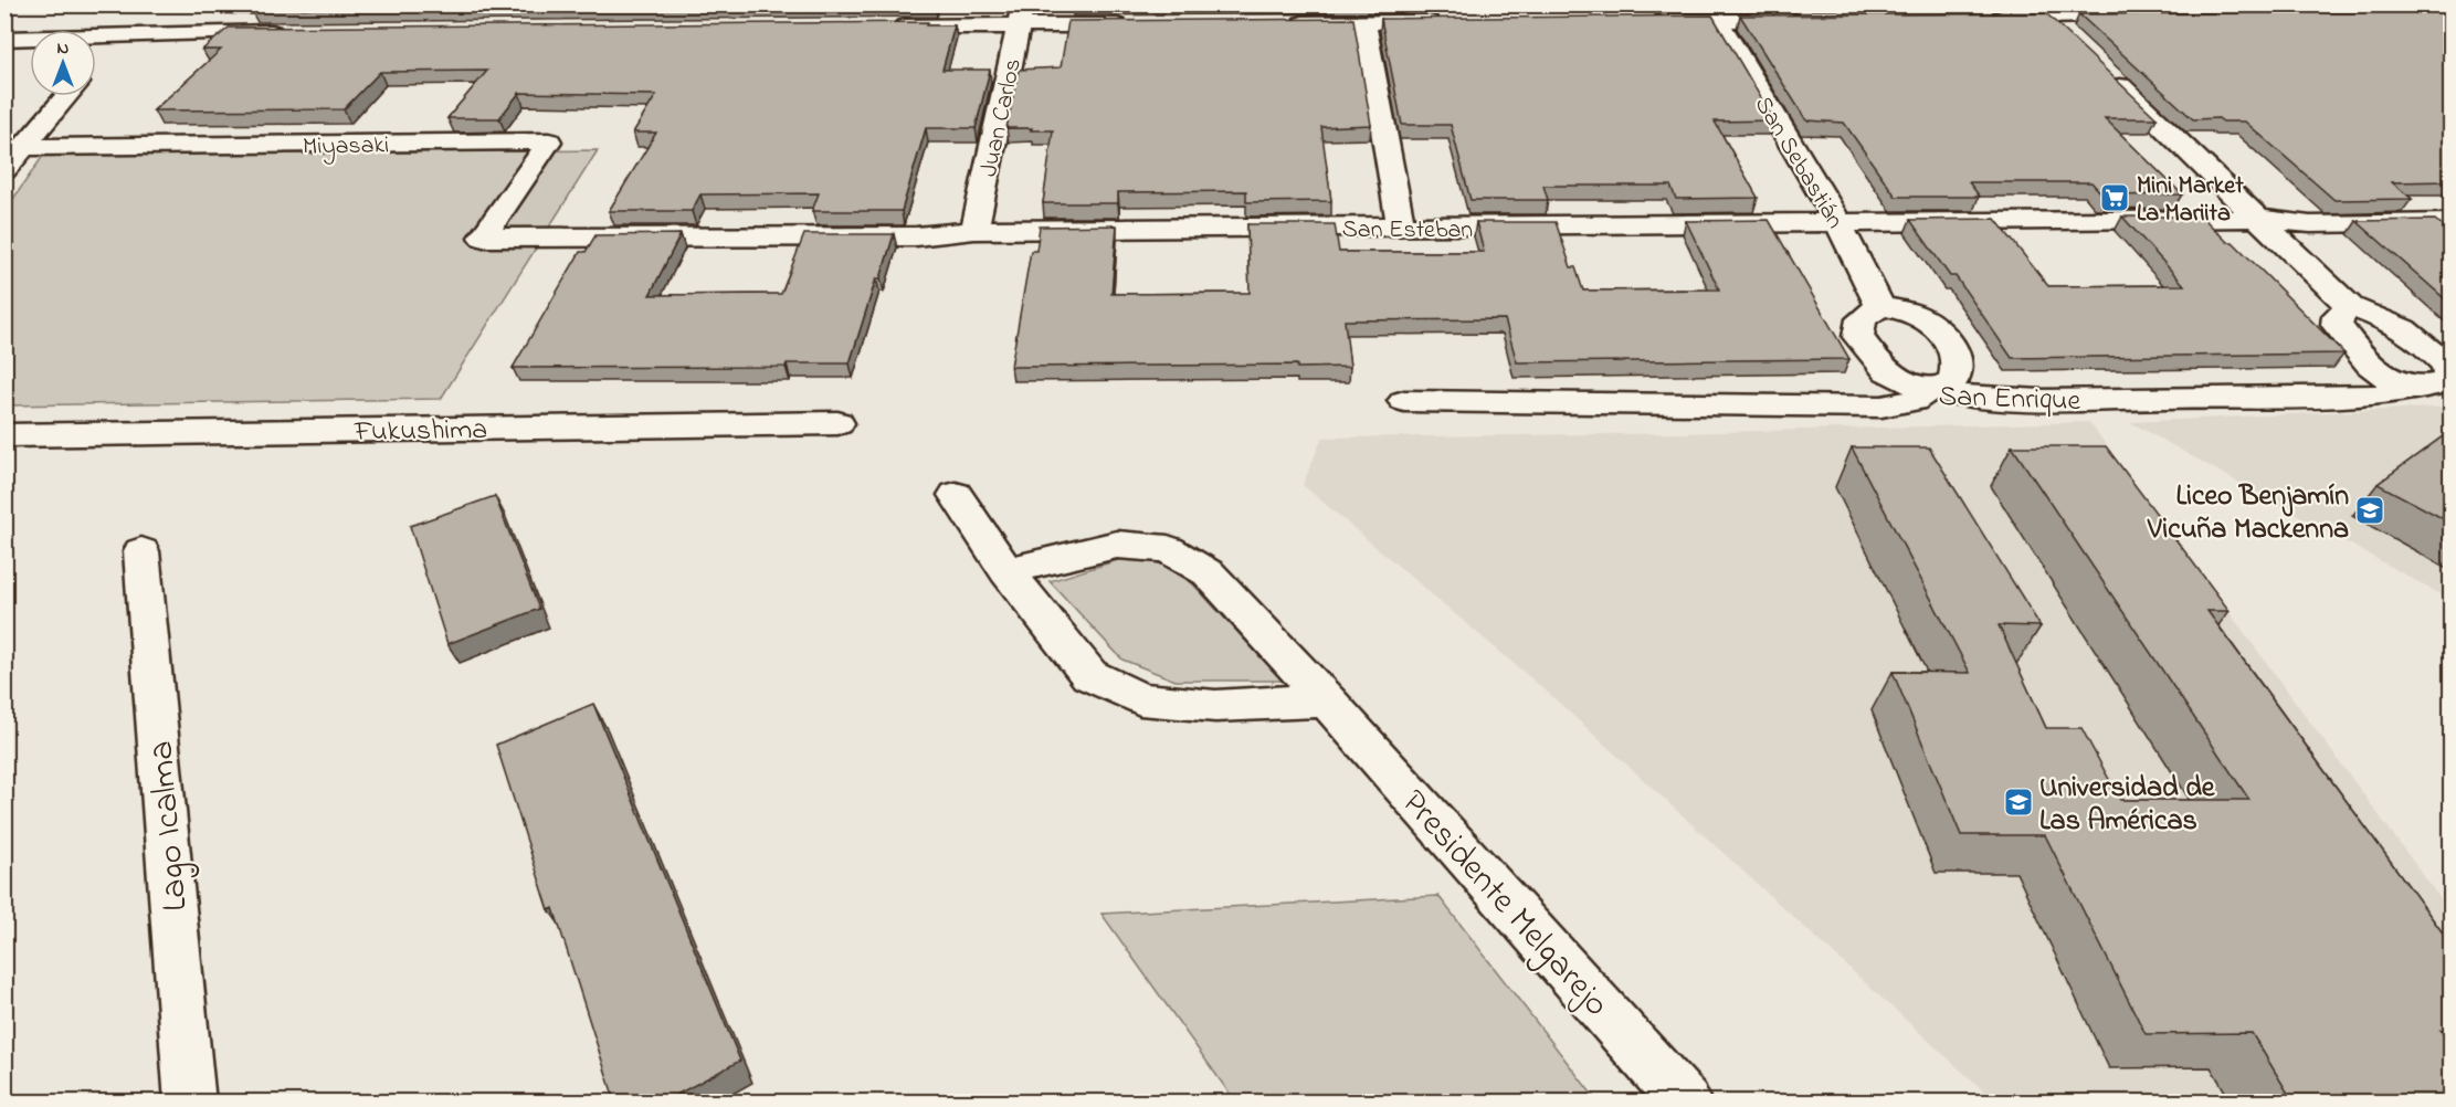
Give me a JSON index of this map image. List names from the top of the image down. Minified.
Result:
{"streets":{"street":["Juan Carlos","Miyasaki","San Sebastián","San Esteban","San Enrique","Fukushima","Lago Icalma","Presidente Melgarejo"]},"crossings":[["Juan Carlos","San Esteban"],["Miyasaki","San Esteban"],["San Sebastián","San Esteban"],["San Sebastián","San Enrique"]],"places":{"supermarket":["Mini Market La Mariita"],"school or university":["Liceo Benjamín Vicuña Mackenna","Universidad de Las Américas"]},"north":"top"}
